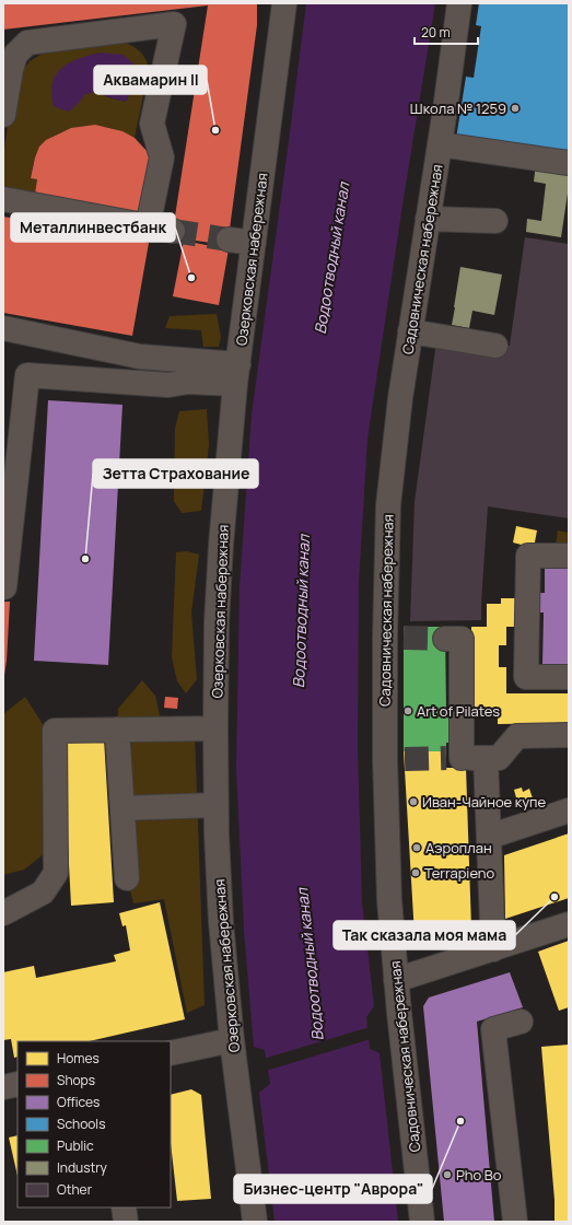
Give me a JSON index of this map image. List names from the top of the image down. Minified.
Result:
{"streets":{"street":["Озерковская набережная","Садовническая набережная"]},"water":["Водоотводный канал"],"places":["Школа № 1259","Аквамарин II","Металлинвестбанк","Зетта Страхование","Art of Pilates","Иван-Чайное купе","Аэроплан","Terrapieno","Так сказала моя мама","Бизнес-центр \"Аврора\"","Pho Bo"],"legend":["Homes","Shops","Offices","Schools","Public","Industry","Other"],"scale_bar":"20 m"}
